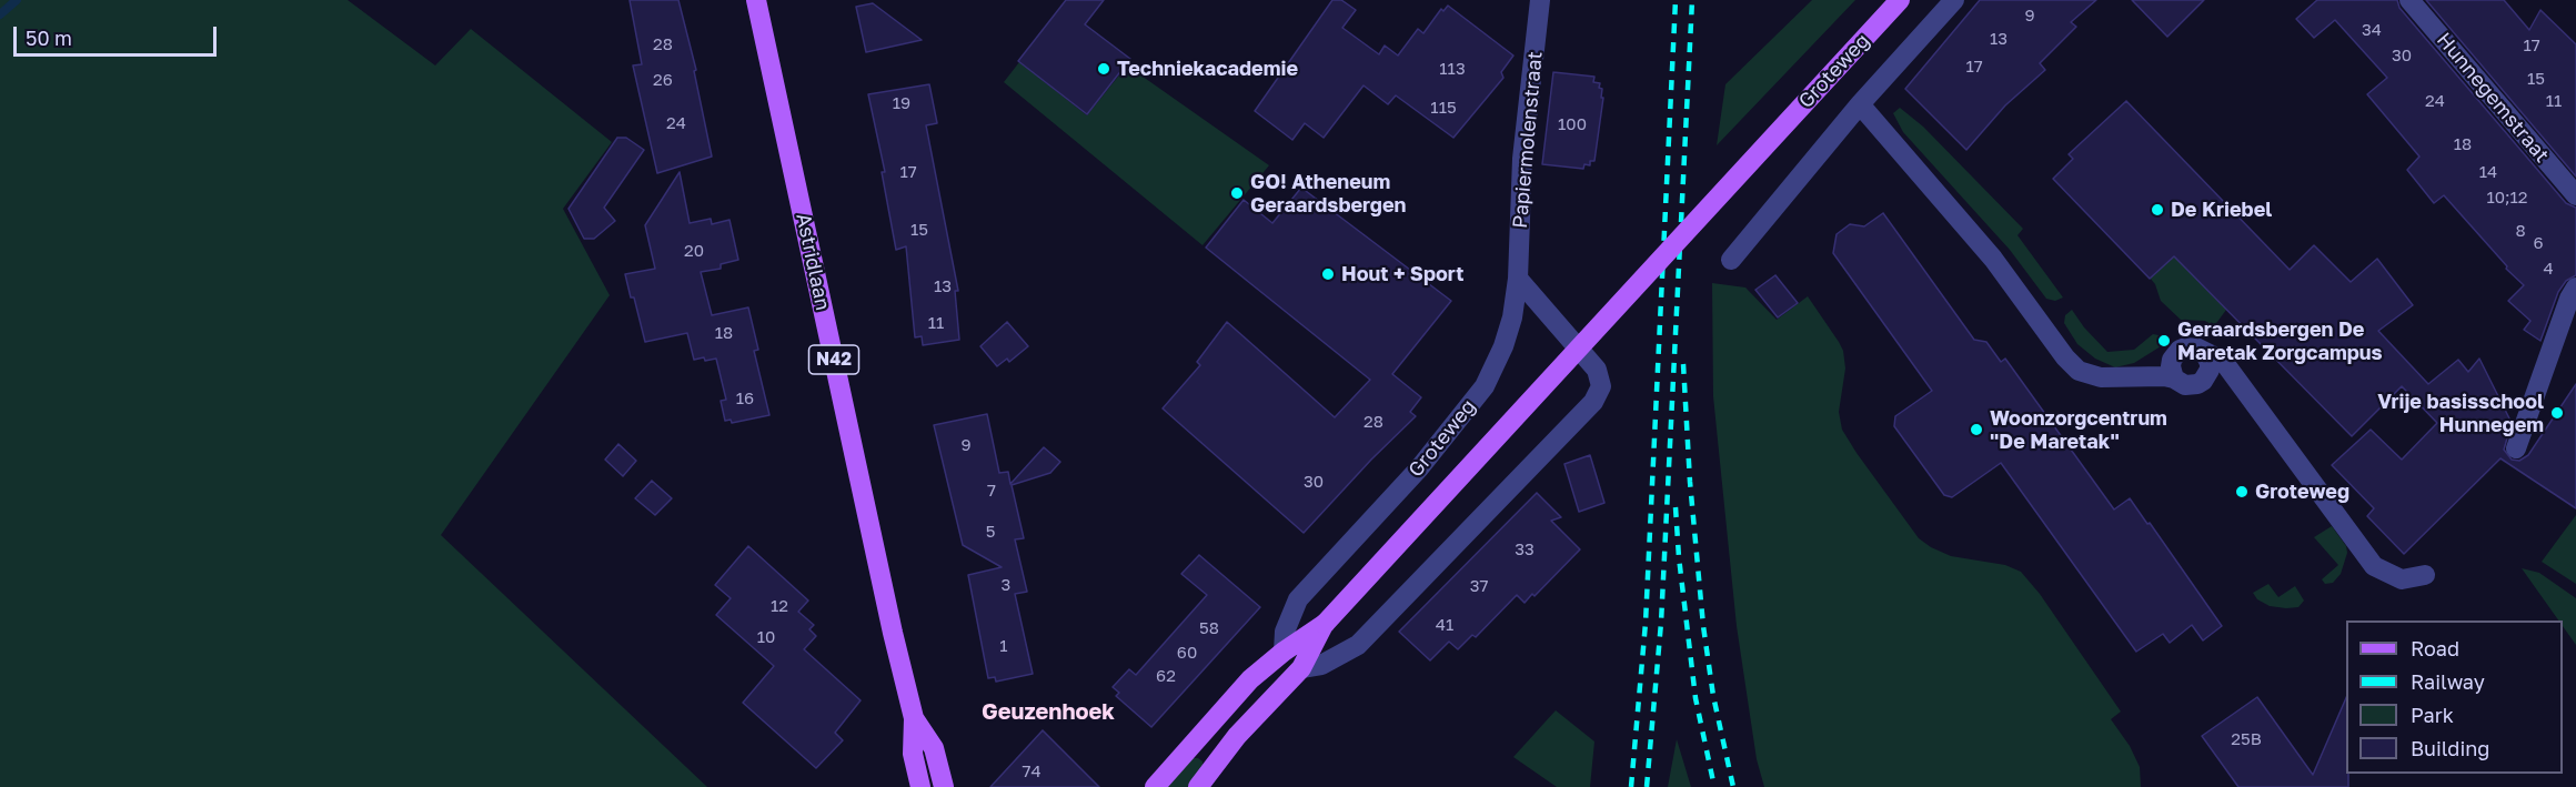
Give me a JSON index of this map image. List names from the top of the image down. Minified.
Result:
{"streets":{"main road":["Groteweg","Astridlaan","N42"],"street":["Hunnegemstraat","Papiermolenstraat"]},"crossings":[["Groteweg","Papiermolenstraat"]],"districts":["Geuzenhoek"],"places":["Techniekacademie","GO! Atheneum Geraardsbergen","De Kriebel","Hout + Sport","Geraardsbergen De Maretak Zorgcampus","Vrije basisschool Hunnegem","Woonzorgcentrum \"De Maretak\"","Groteweg"],"house_numbers":["9","34","13","28","17","30","17","113","15","26","24","11","19","115","24","100","18","17","14","10;12","15","8","6","20","4","13","11","18","16","28","9","30","7","5","33","3","37","12","41","58","10","1","60","62","25B","74"],"legend":["Road","Railway","Park","Building"],"scale_bar":"50 m"}
